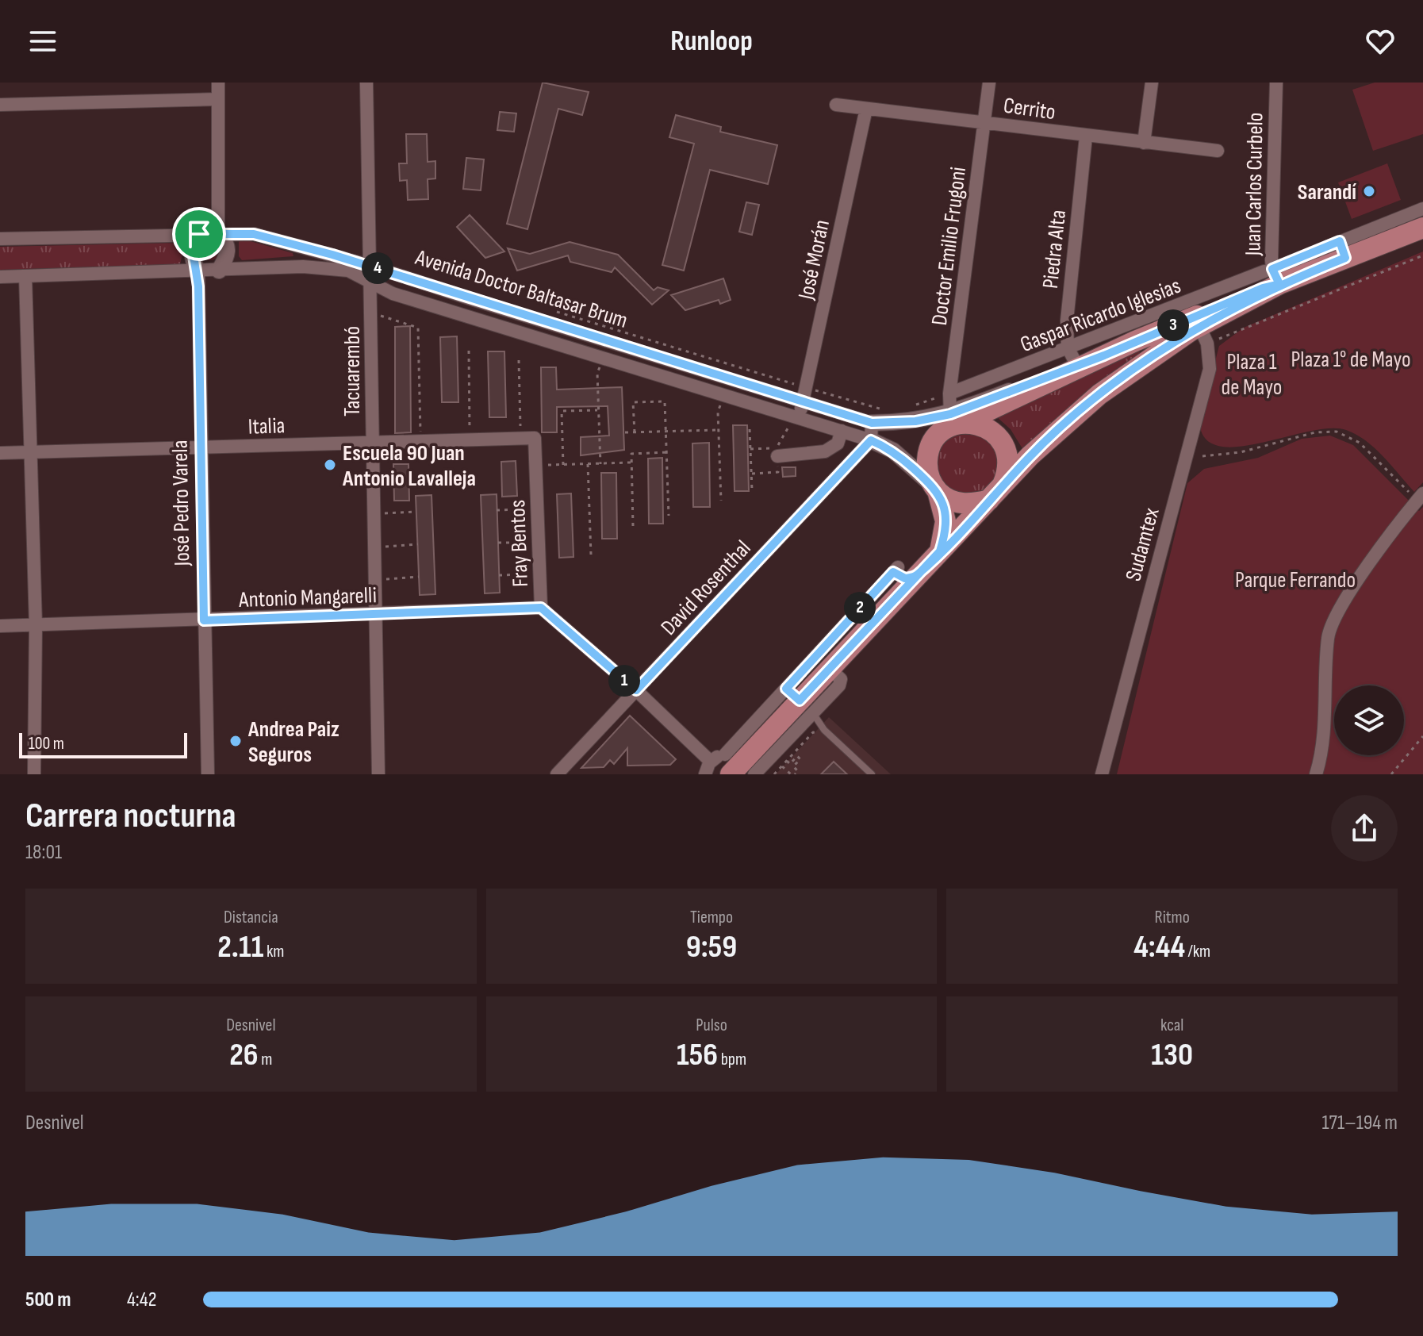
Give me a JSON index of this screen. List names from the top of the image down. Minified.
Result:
{"streets":{"main road":["Avenida Doctor Baltasar Brum"],"street":["Cerrito","Juan Carlos Curbelo","Doctor Emilio Frugoni","Piedra Alta","José Morán","Gaspar Ricardo Iglesias","Tacuarembó","Italia","José Pedro Varela","Fray Bentos","Sudamtex","David Rosenthal","Antonio Mangarelli"]},"crossings":[["Cerrito","Doctor Emilio Frugoni"],["Cerrito","Piedra Alta"],["Cerrito","José Morán"],["Juan Carlos Curbelo","Avenida Doctor Baltasar Brum"],["Doctor Emilio Frugoni","Avenida Doctor Baltasar Brum"],["Doctor Emilio Frugoni","Gaspar Ricardo Iglesias"],["Piedra Alta","Avenida Doctor Baltasar Brum"],["Piedra Alta","Gaspar Ricardo Iglesias"],["José Morán","Avenida Doctor Baltasar Brum"],["Avenida Doctor Baltasar Brum","Gaspar Ricardo Iglesias"],["Avenida Doctor Baltasar Brum","Tacuarembó"],["Avenida Doctor Baltasar Brum","José Pedro Varela"],["Avenida Doctor Baltasar Brum","Sudamtex"],["Avenida Doctor Baltasar Brum","David Rosenthal"],["Gaspar Ricardo Iglesias","Sudamtex"],["Tacuarembó","Italia"],["Tacuarembó","Antonio Mangarelli"],["Italia","José Pedro Varela"],["Italia","Fray Bentos"],["José Pedro Varela","Antonio Mangarelli"],["Fray Bentos","David Rosenthal"],["Fray Bentos","Antonio Mangarelli"]],"parks":["Plaza 1° de Mayo","Plaza 1 de Mayo","Parque Ferrando"],"places":["Sarandí","Escuela 90 Juan Antonio Lavalleja","Andrea Paiz Seguros"],"scale_bar":"100 m","page":{"header":"Runloop","pins":["4","3","2","1"],"scale":"100 m","heading":["Carrera nocturna","18:01"],"stats":[["Distancia","2.11 km"],["Tiempo","9:59"],["Ritmo","4:44 /km"],["Desnivel","26 m"],["Pulso","156 bpm"],["kcal","130"]],"chart":["Desnivel","171–194 m"],"list":[{"name":"500 m","note":"4:42"}]}}
